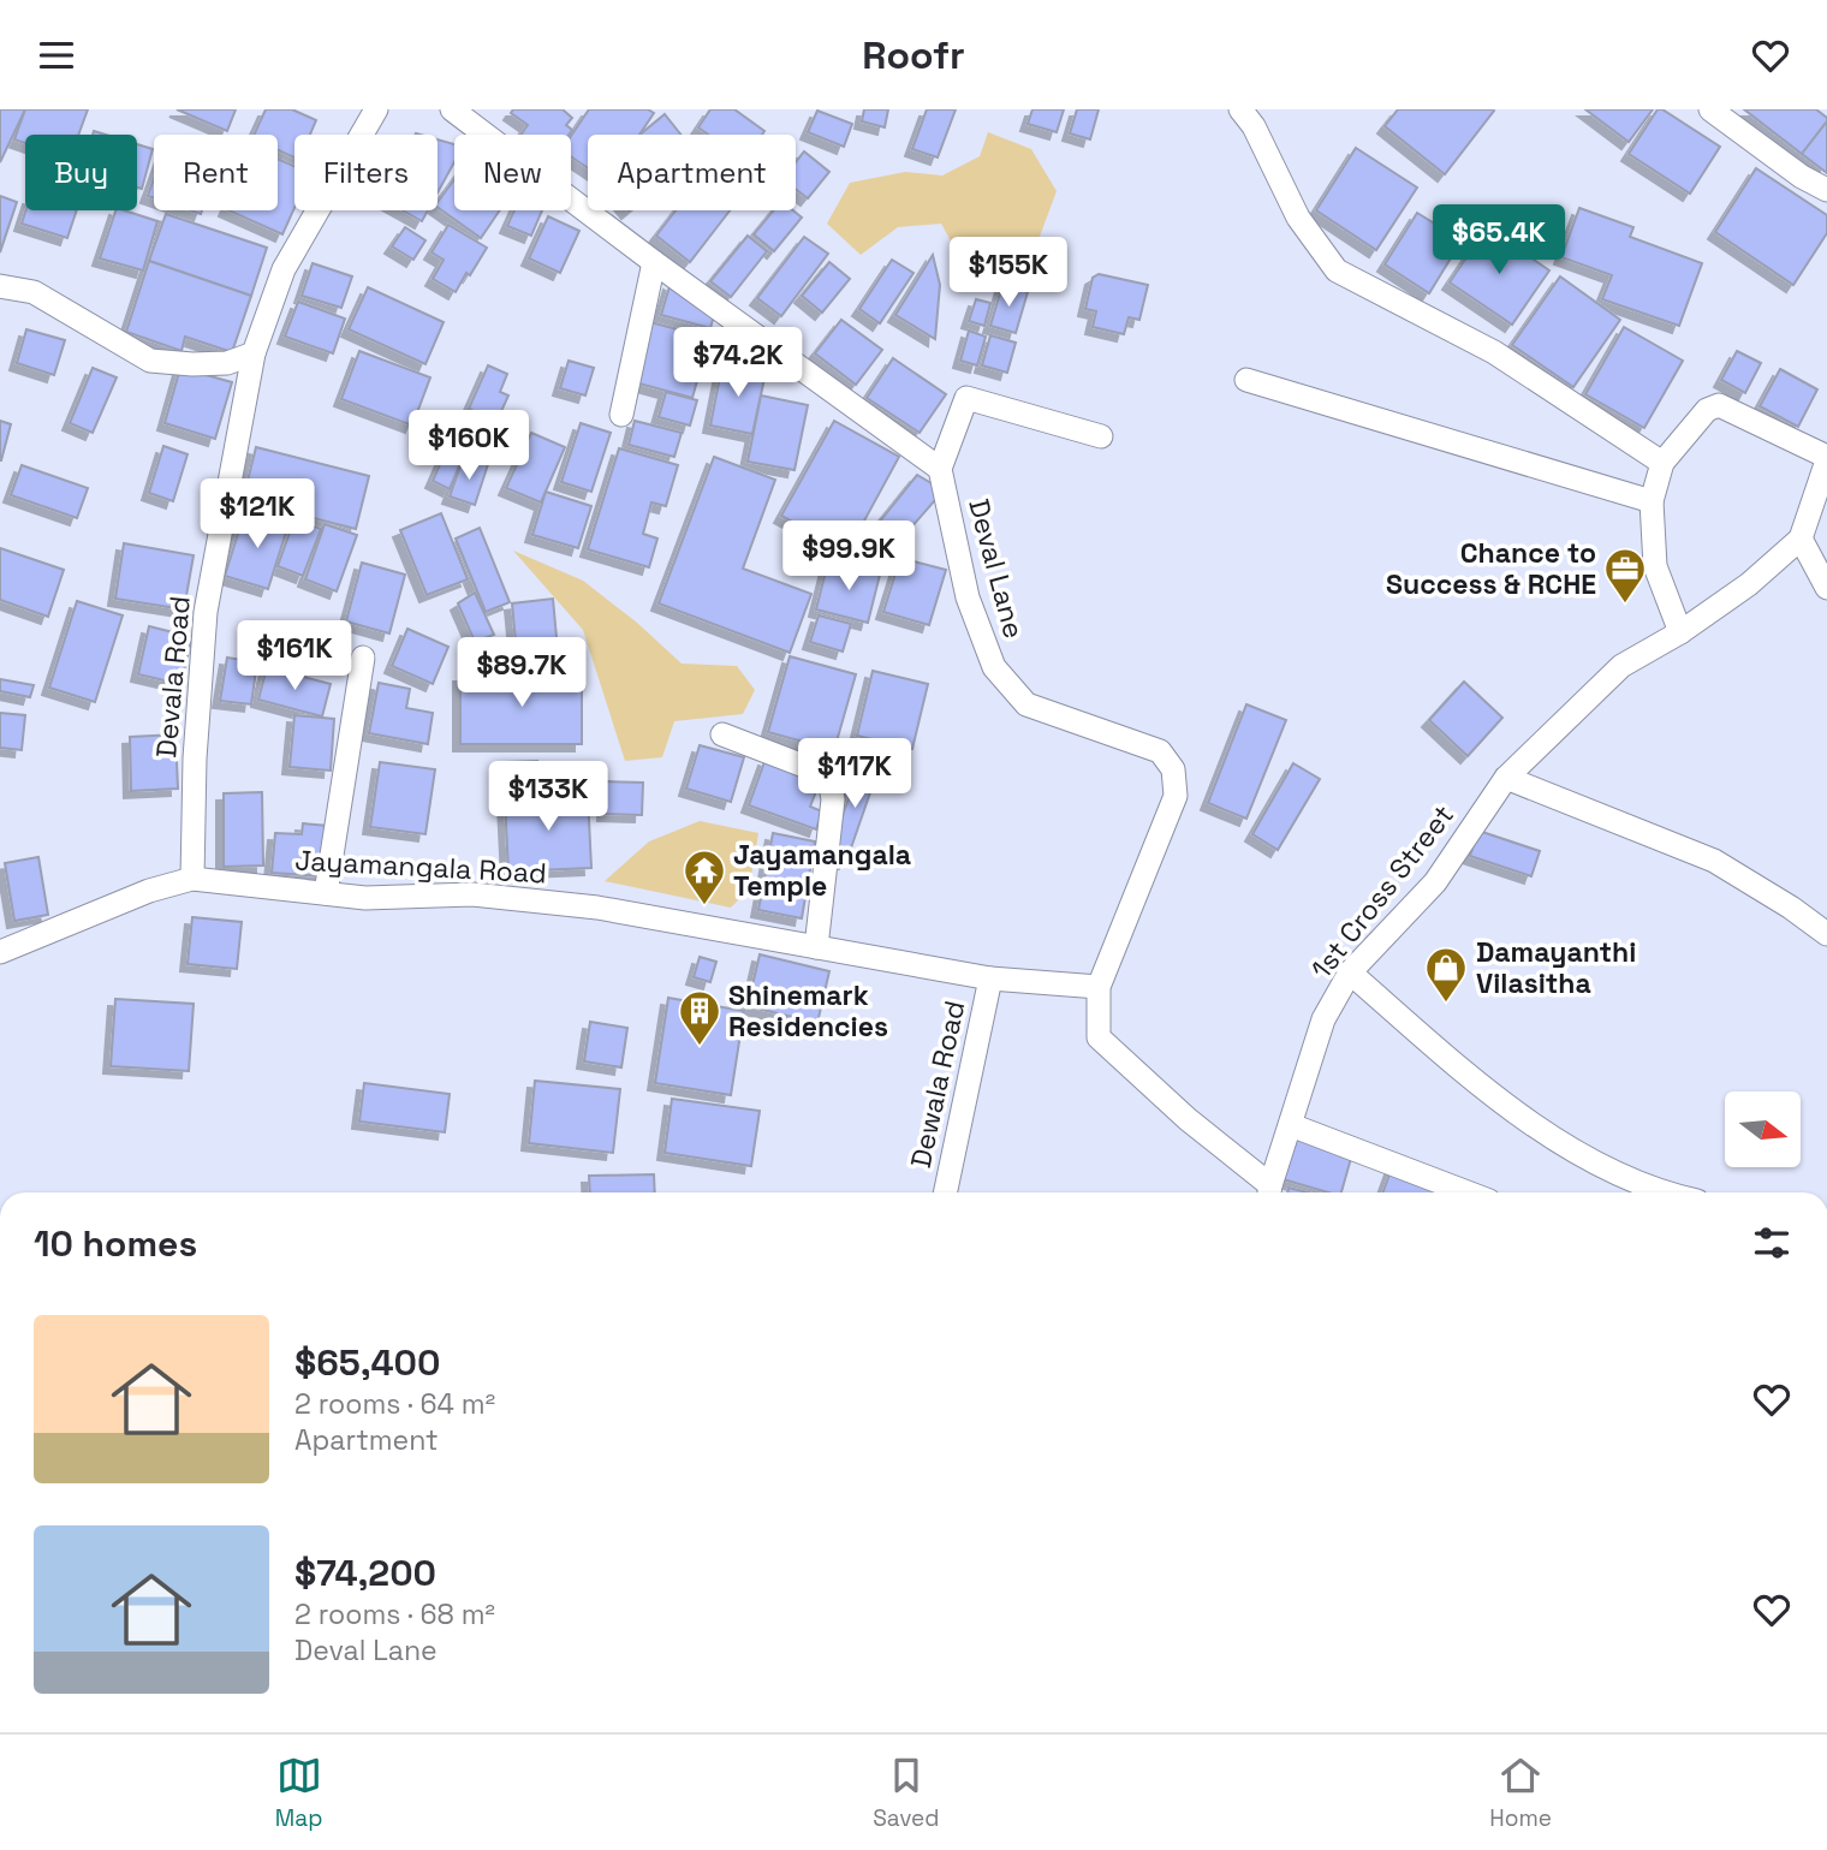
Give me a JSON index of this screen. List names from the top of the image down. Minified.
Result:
{"streets":{"street":["Deval Lane","Devala Road","Jayamangala Road","1st Cross Street","Dewala Road"]},"crossings":[["Deval Lane","Jayamangala Road"],["Devala Road","Jayamangala Road"],["Jayamangala Road","Dewala Road"]],"places":{"office":["Chance to Success & RCHE"],"temple":["Jayamangala Temple"],"shop":["Damayanthi Vilasitha"],"building":["Shinemark Residencies"]},"north":"right","page":{"header":"Roofr","chip":["Buy","Rent","Filters","New","Apartment"],"price":["$65.4K","$155K","$74.2K","$160K","$121K","$99.9K","$161K","$89.7K","$117K","$133K"],"heading":"10 homes","list":[{"name":"$65,400","note":"2 rooms · 64 m² · Apartment"},{"name":"$74,200","note":"2 rooms · 68 m² · Deval Lane"}],"tabs":["Map","Saved","Home"]}}
